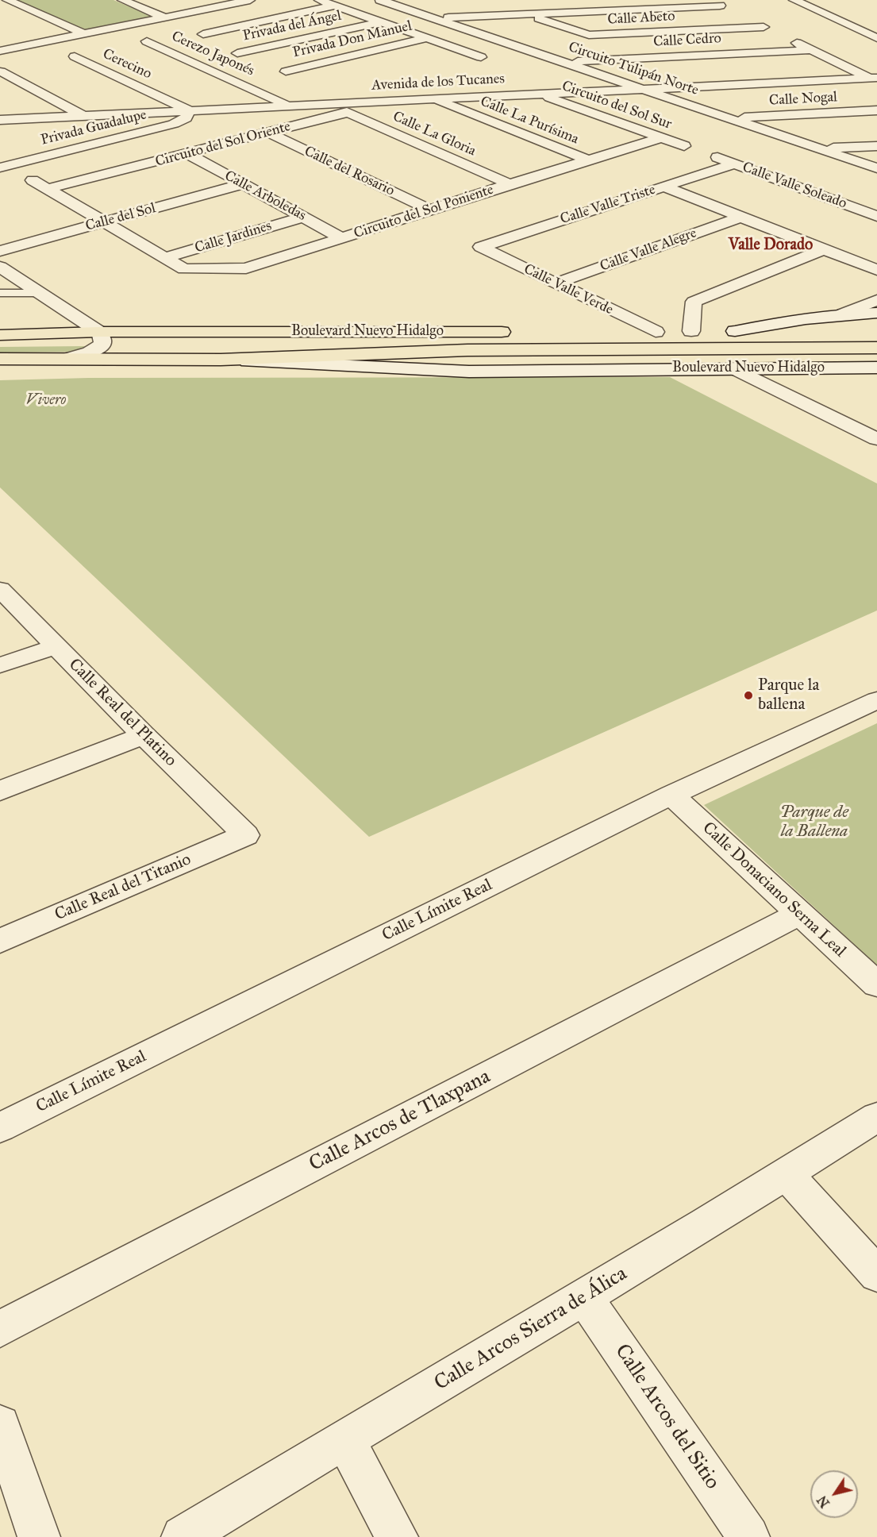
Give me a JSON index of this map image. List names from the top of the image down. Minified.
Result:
{"streets":{"main road":["Boulevard Nuevo Hidalgo"],"street":["Calle Abeto","Privada del Ángel","Privada Don Manuel","Calle Cedro","Cerezo Japonés","Cerecino","Circuito Tulipán Norte","Avenida de los Tucanes","Calle Nogal","Circuito del Sol Sur","Calle La Purísima","Privada Guadalupe","Calle La Gloria","Circuito del Sol Oriente","Calle del Rosario","Calle Valle Soleado","Calle Arboledas","Calle Valle Triste","Circuito del Sol Poniente","Calle del Sol","Calle Jardines","Calle Valle Alegre","Calle Valle Verde","Calle Real del Platino","Calle Real del Titanio","Calle Donaciano Serna Leal","Calle Límite Real","Calle Arcos de Tlaxpana","Calle Arcos Sierra de Álica","Calle Arcos del Sitio"]},"crossings":[["Calle Cedro","Circuito Tulipán Norte"],["Cerezo Japonés","Avenida de los Tucanes"],["Cerecino","Avenida de los Tucanes"],["Cerecino","Privada Guadalupe"],["Circuito Tulipán Norte","Avenida de los Tucanes"],["Circuito Tulipán Norte","Calle Nogal"],["Avenida de los Tucanes","Circuito del Sol Sur"],["Avenida de los Tucanes","Calle La Purísima"],["Avenida de los Tucanes","Privada Guadalupe"],["Avenida de los Tucanes","Circuito del Sol Oriente"],["Circuito del Sol Sur","Circuito del Sol Poniente"],["Calle La Purísima","Circuito del Sol Poniente"],["Calle La Gloria","Circuito del Sol Oriente"],["Calle La Gloria","Circuito del Sol Poniente"],["Circuito del Sol Oriente","Calle del Rosario"],["Circuito del Sol Oriente","Calle Arboledas"],["Calle del Rosario","Circuito del Sol Poniente"],["Calle Valle Soleado","Calle Valle Triste"],["Calle Arboledas","Circuito del Sol Poniente"],["Calle Arboledas","Calle del Sol"],["Calle Arboledas","Calle Jardines"],["Calle Valle Triste","Calle Valle Verde"],["Circuito del Sol Poniente","Calle Jardines"],["Calle Valle Alegre","Calle Valle Verde"],["Calle Real del Platino","Calle Real del Titanio"],["Calle Donaciano Serna Leal","Calle Límite Real"],["Calle Donaciano Serna Leal","Calle Arcos de Tlaxpana"],["Calle Arcos Sierra de Álica","Calle Arcos del Sitio"]],"districts":["Valle Dorado"],"parks":["Vivero","Parque de la Ballena"],"places":["Parque la ballena"],"north":"bottom left"}
